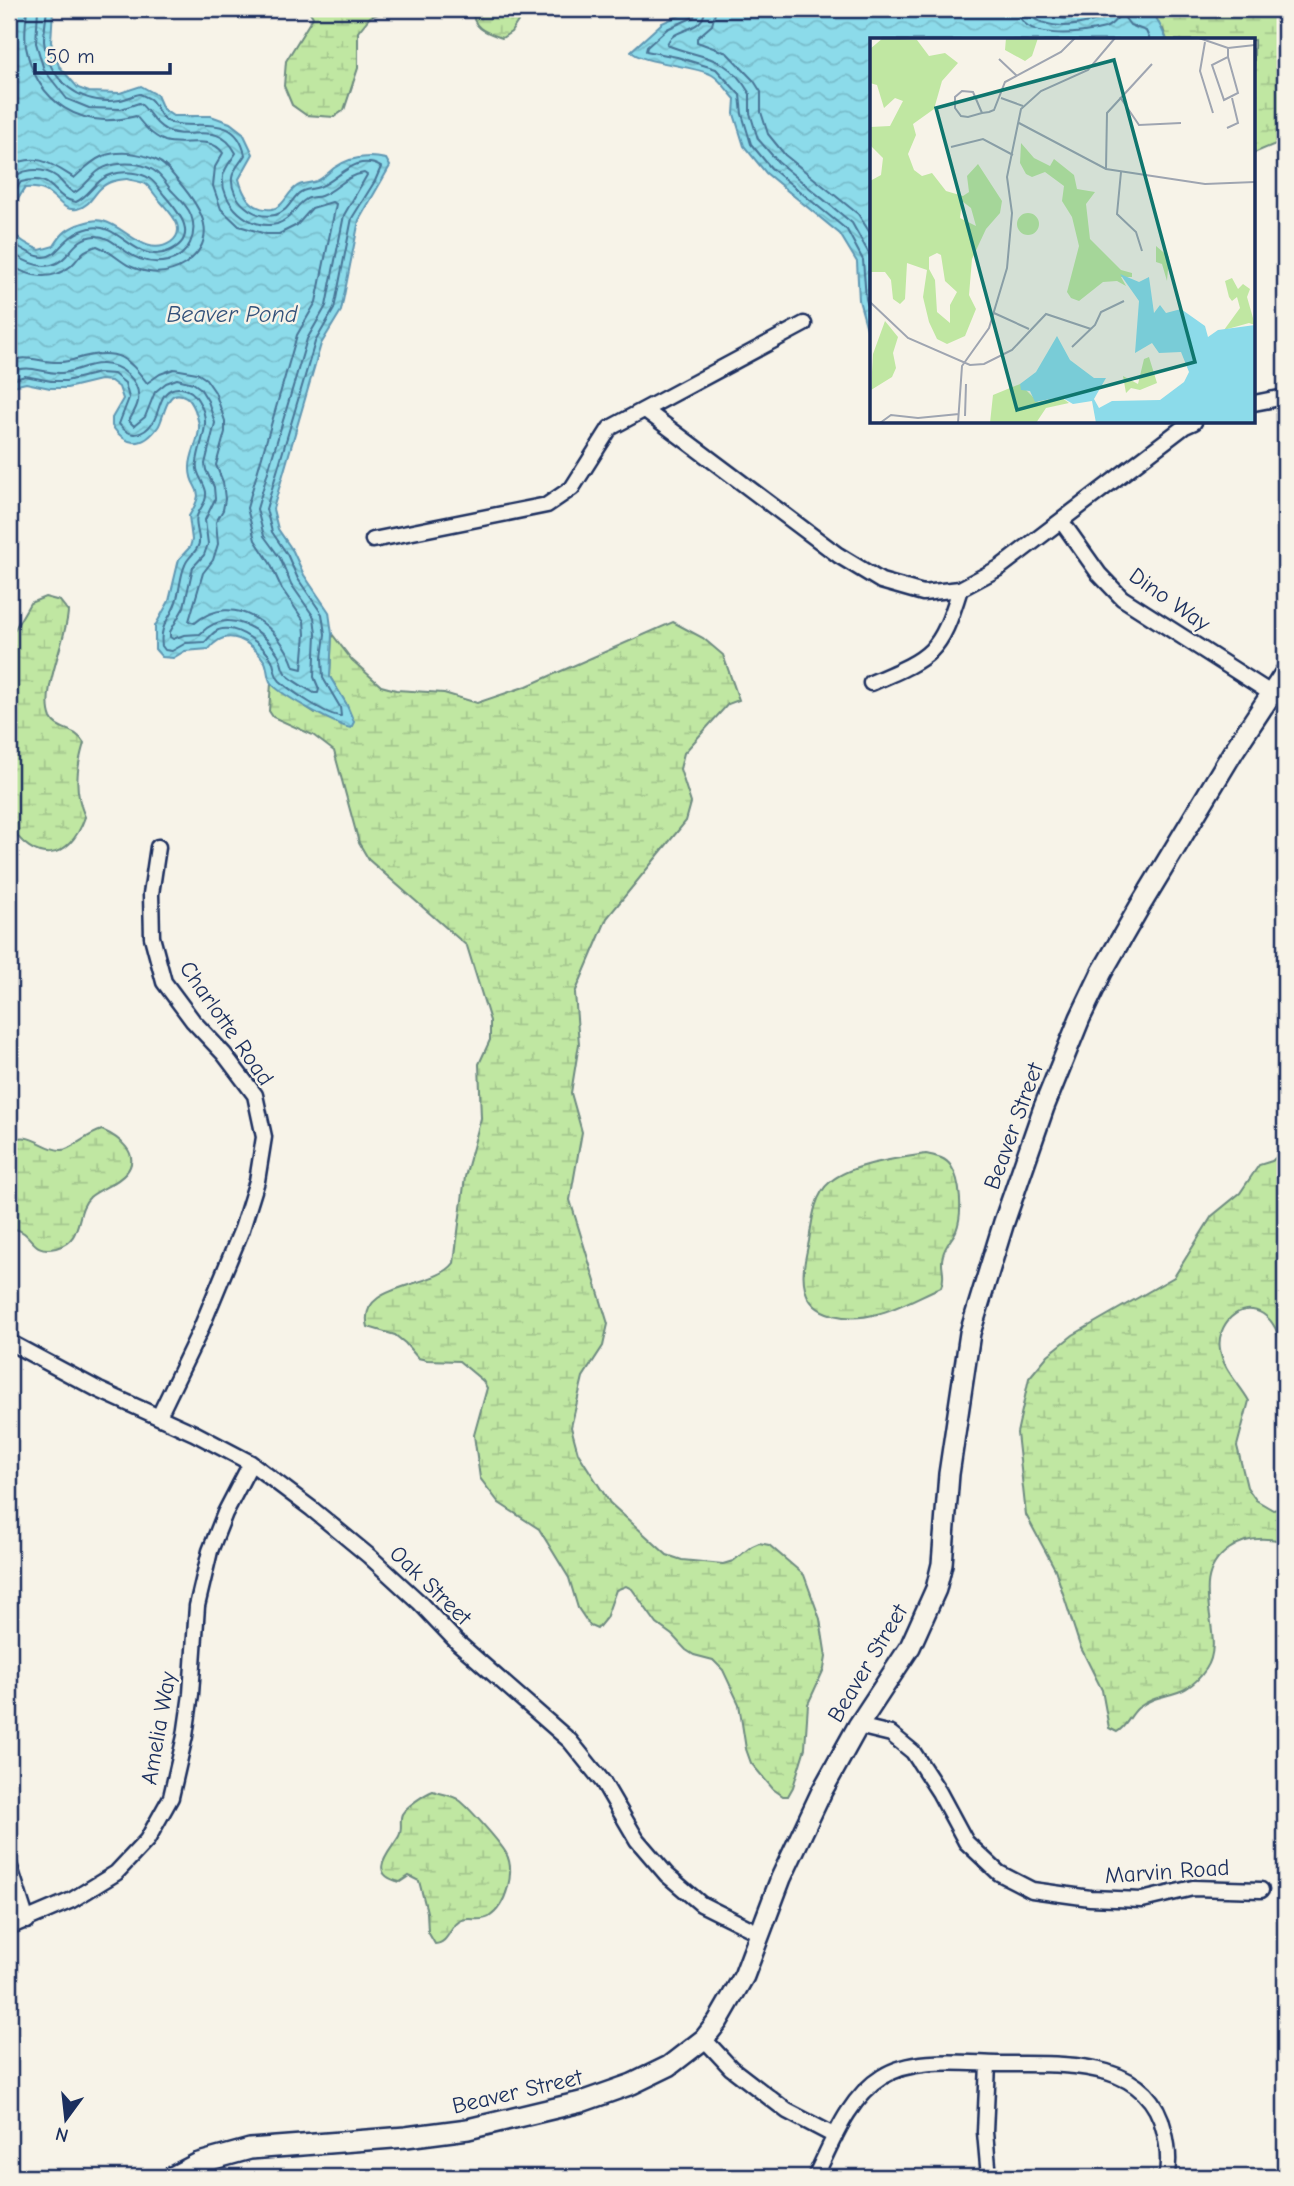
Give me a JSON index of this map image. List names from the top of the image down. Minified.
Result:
{"streets":{"street":["Dino Way","Charlotte Road","Beaver Street","Oak Street","Amelia Way","Marvin Road"]},"crossings":[["Dino Way","Beaver Street"],["Charlotte Road","Oak Street"],["Beaver Street","Oak Street"],["Beaver Street","Marvin Road"],["Oak Street","Amelia Way"]],"water":["Beaver Pond"],"scale_bar":"50 m","north":"bottom"}
